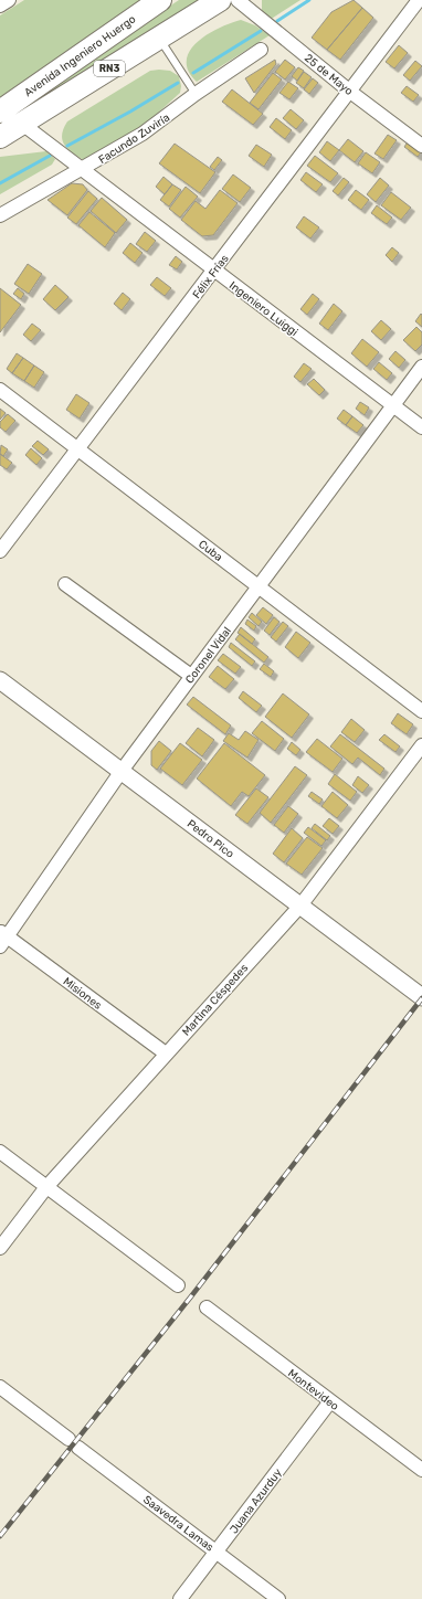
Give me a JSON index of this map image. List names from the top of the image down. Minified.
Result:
{"streets":{"highway":["Avenida Ingeniero Huergo","RN3"],"street":["25 de Mayo","Facundo Zuviría","Félix Frías","Ingeniero Luiggi","Cuba","Coronel Vidal","Pedro Pico","Misiones","Martina Céspedes","Montevideo","Juana Azurduy","Saavedra Lamas"]},"crossings":[["RN3","Ingeniero Luiggi"],["25 de Mayo","Félix Frías"],["Facundo Zuviría","Ingeniero Luiggi"],["Félix Frías","Ingeniero Luiggi"],["Félix Frías","Cuba"],["Ingeniero Luiggi","Coronel Vidal"],["Cuba","Coronel Vidal"],["Coronel Vidal","Pedro Pico"],["Coronel Vidal","Misiones"],["Pedro Pico","Martina Céspedes"],["Misiones","Martina Céspedes"],["Montevideo","Juana Azurduy"],["Juana Azurduy","Saavedra Lamas"]]}
